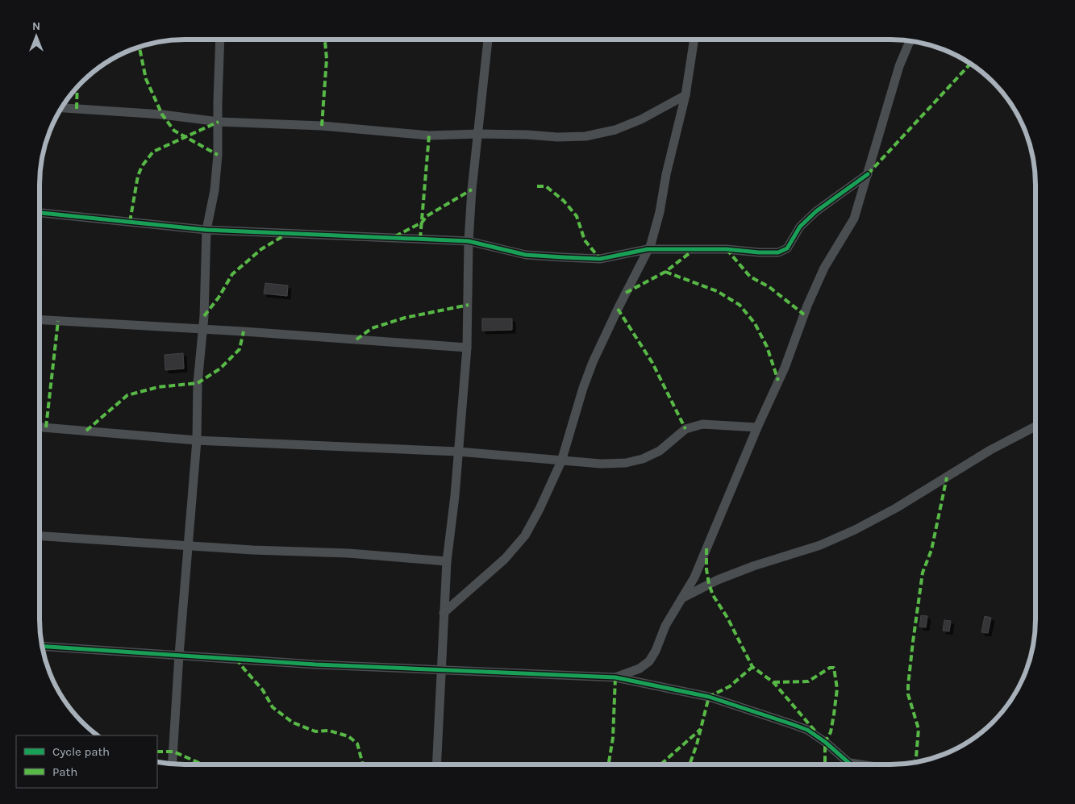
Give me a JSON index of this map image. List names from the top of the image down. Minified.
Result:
{"legend":["Cycle path","Path"],"north":"top"}
